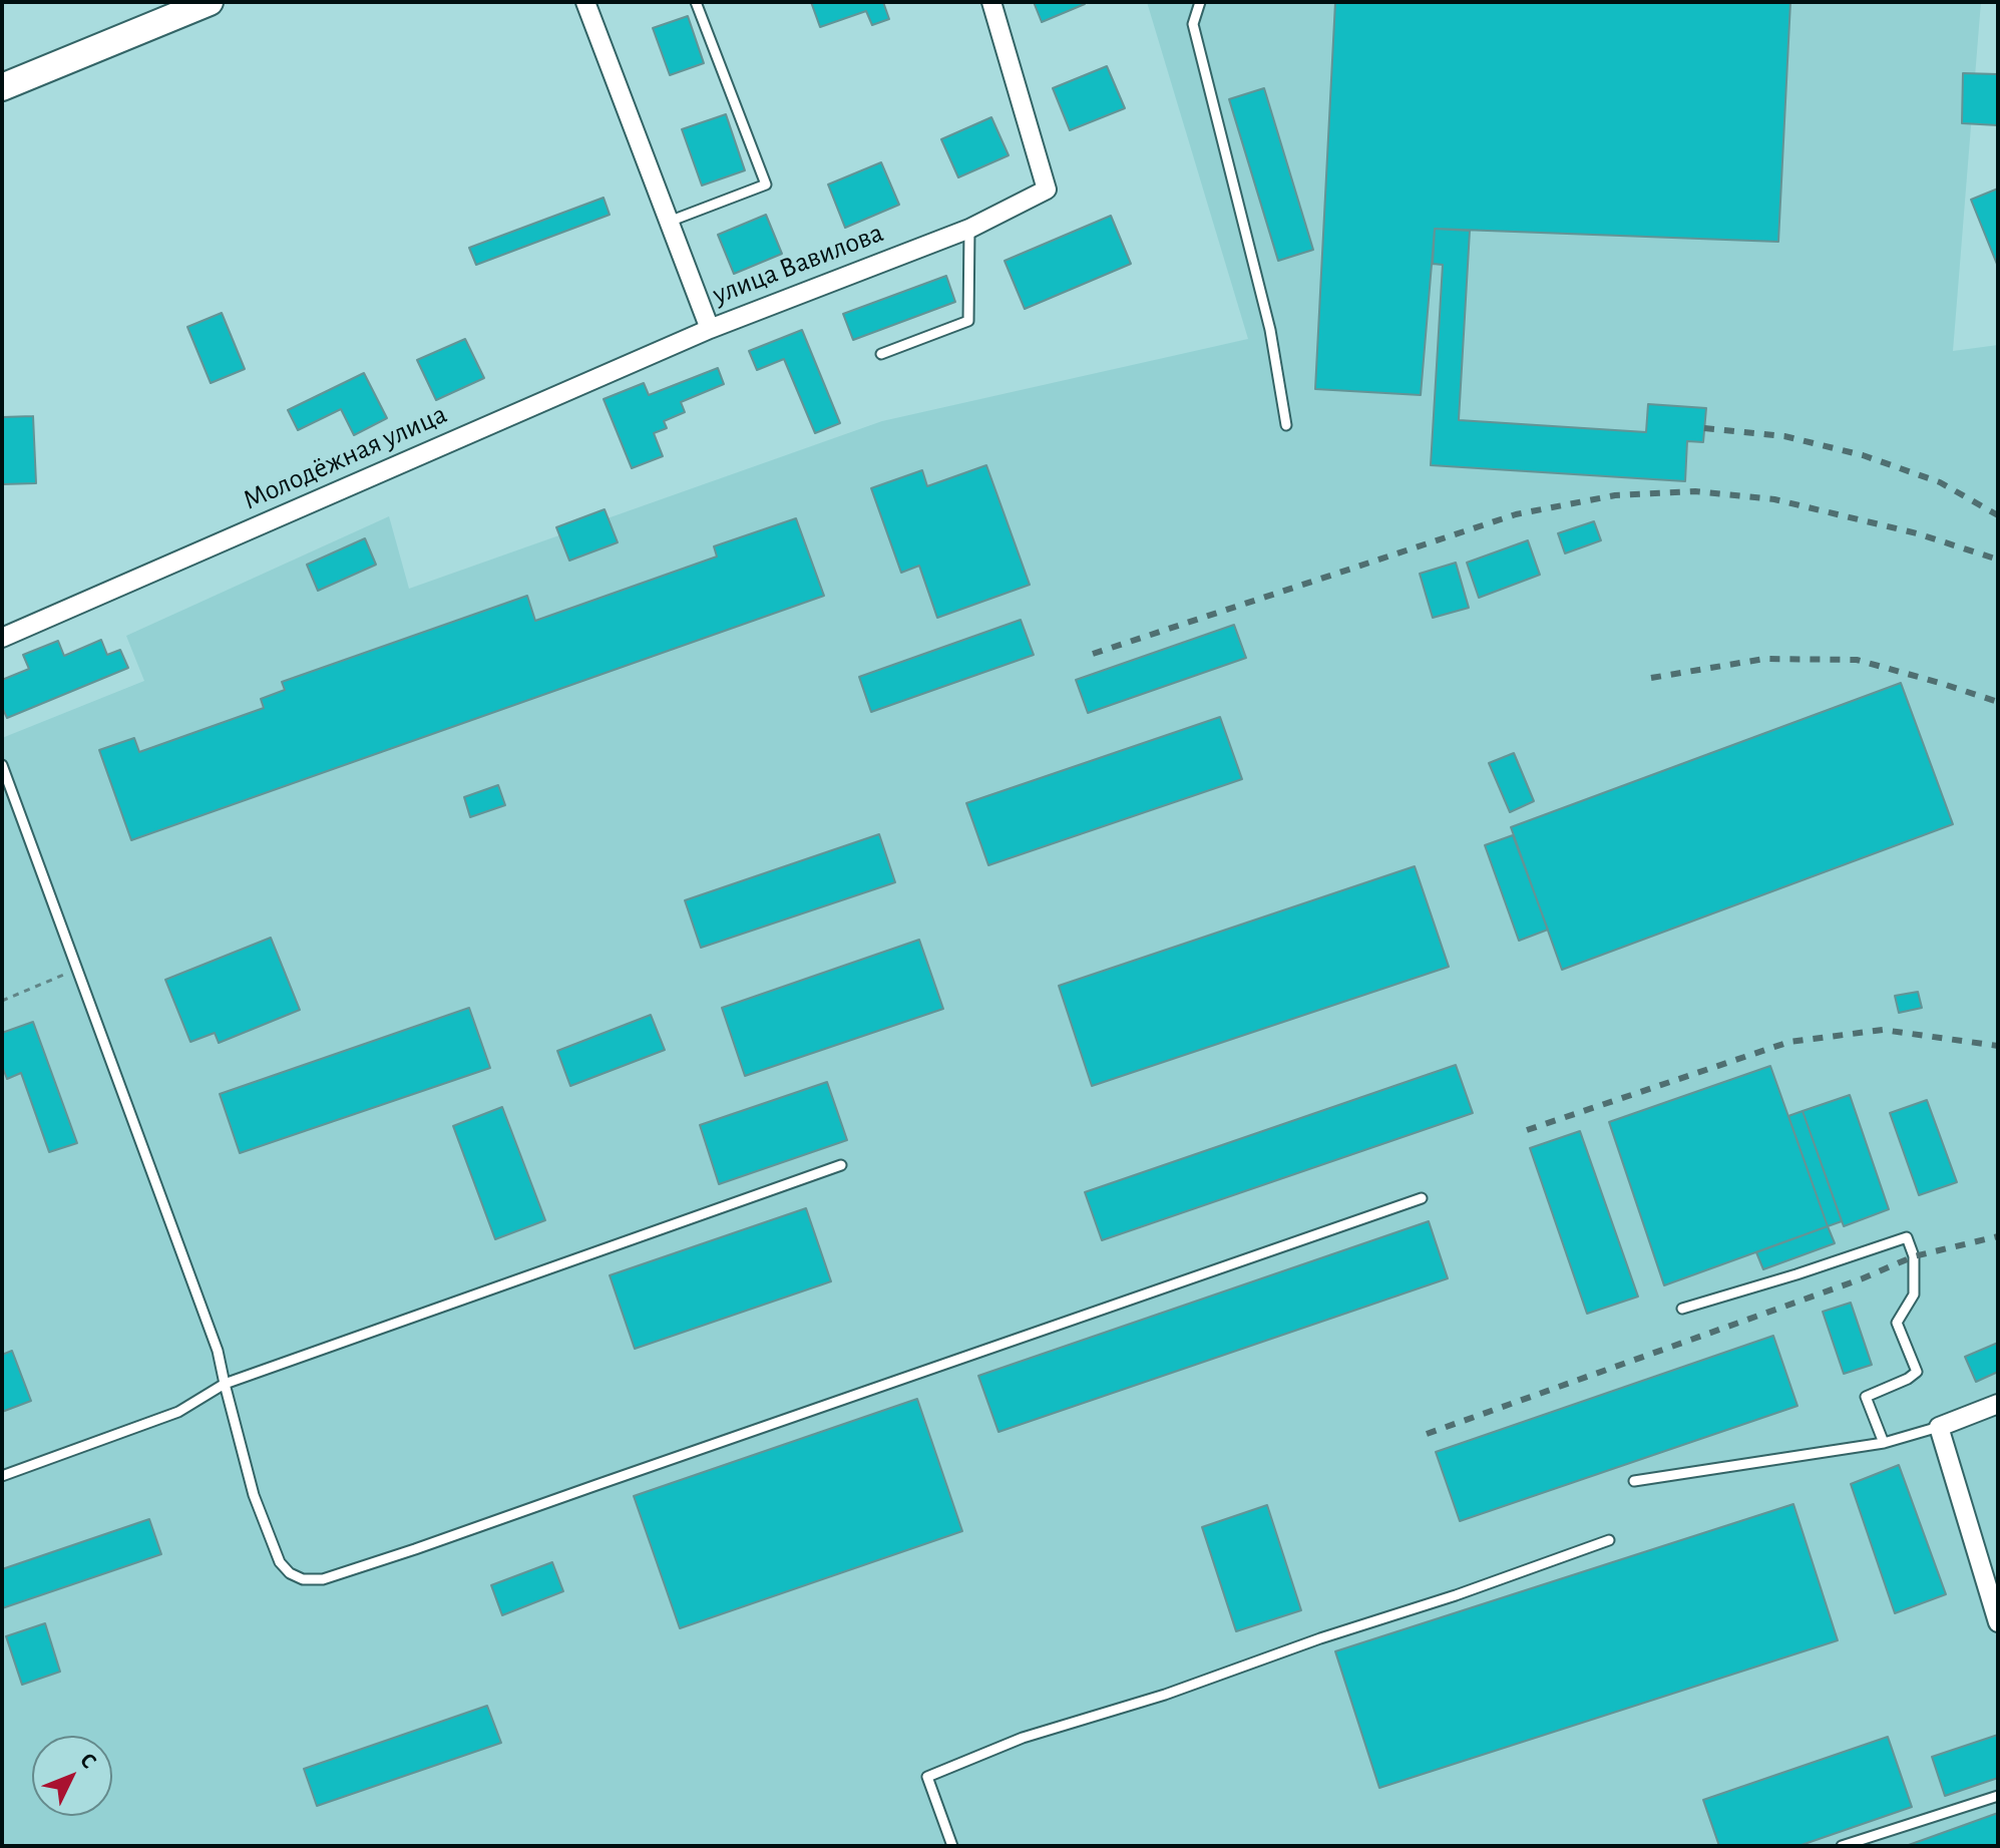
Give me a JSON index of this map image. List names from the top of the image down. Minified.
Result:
{"streets":{"street":["улица Вавилова","Молодёжная улица"]},"crossings":[["улица Вавилова","Молодёжная улица"]],"north":"top right"}
